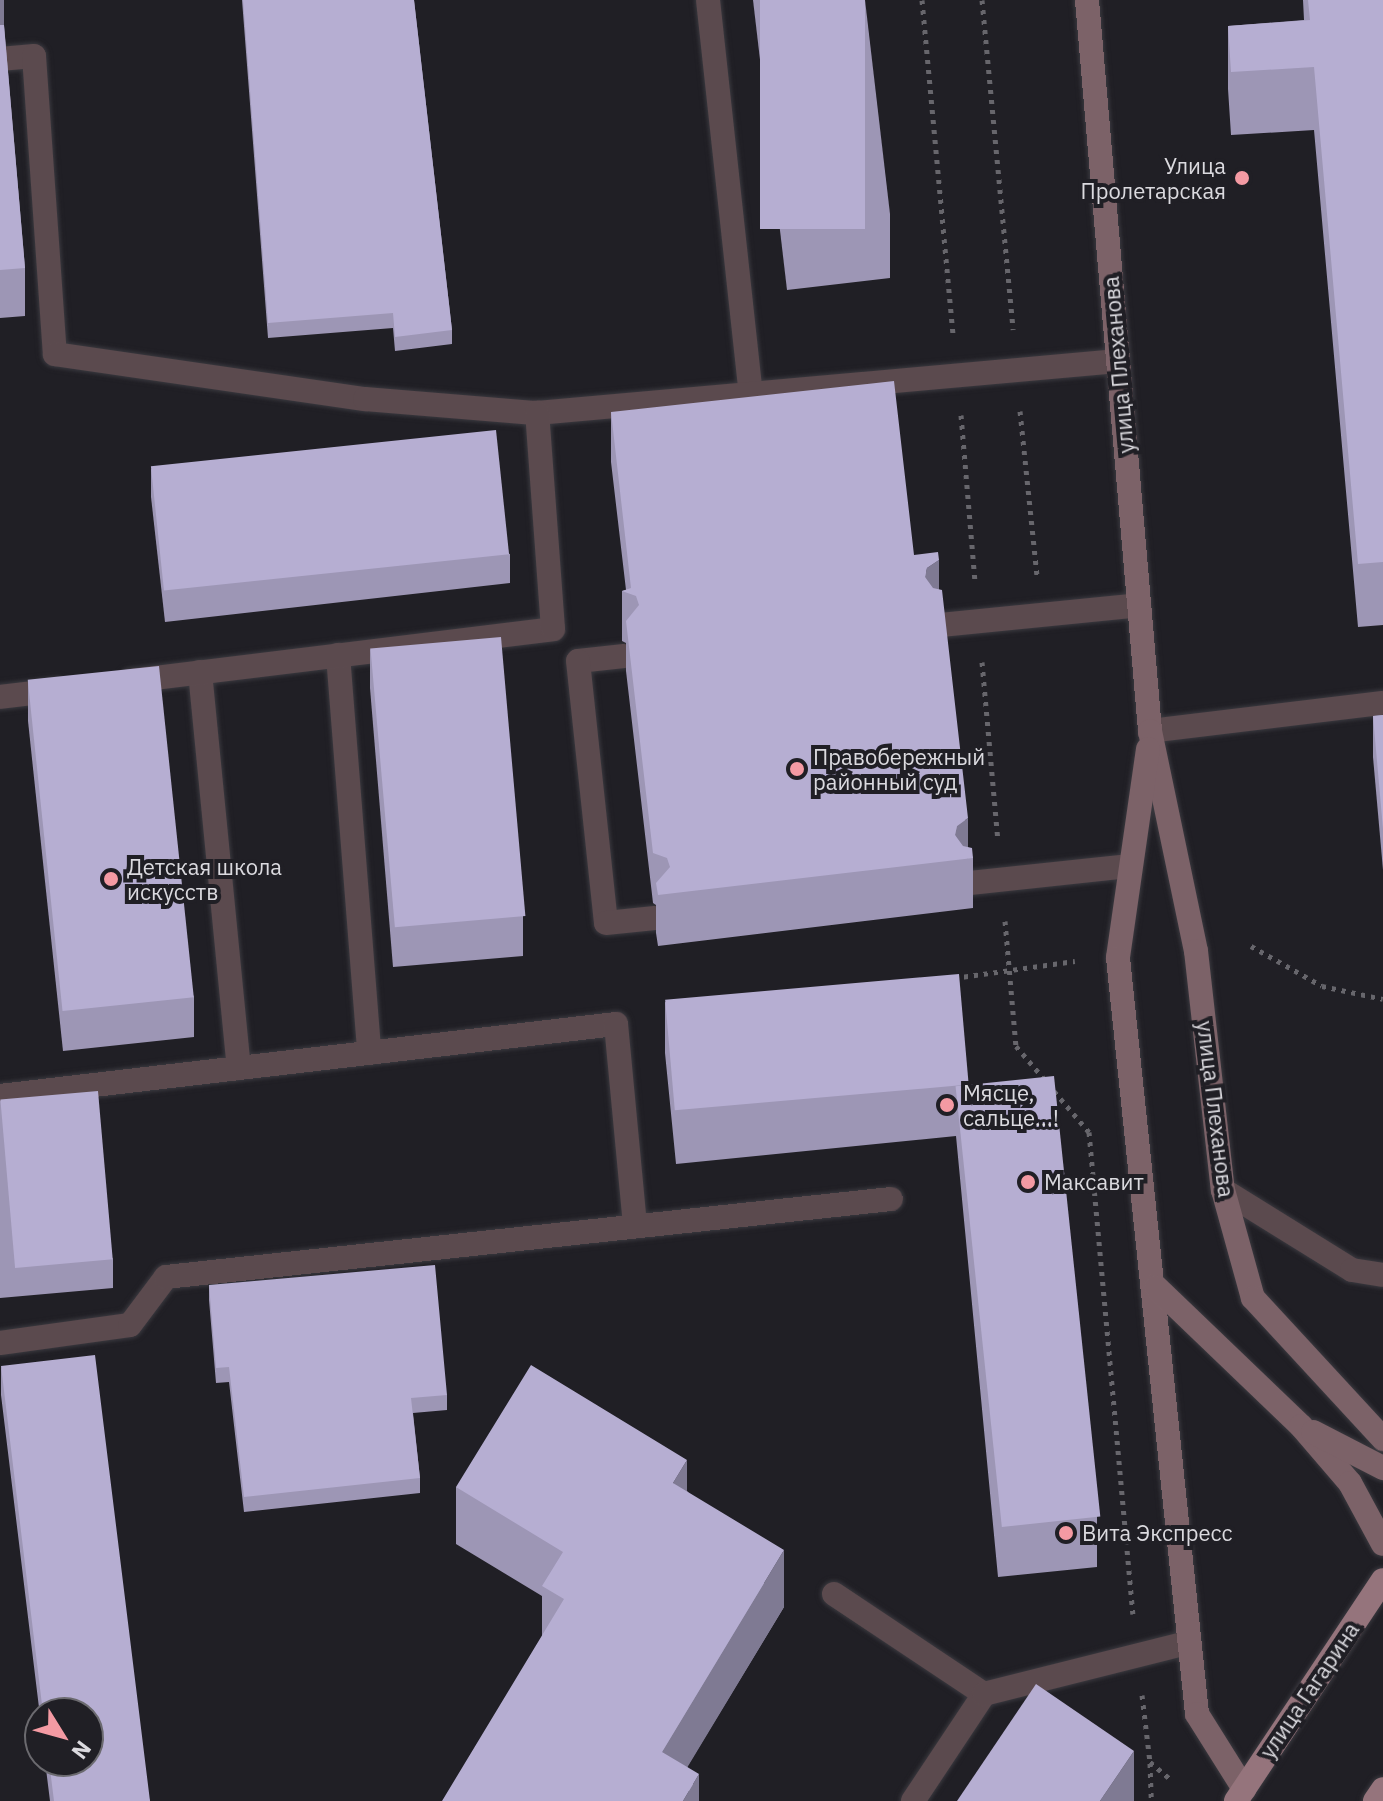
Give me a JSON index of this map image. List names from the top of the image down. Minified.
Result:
{"streets":{"main road":["улица Плеханова","улица Гагарина"]},"crossings":[["улица Плеханова","улица Гагарина"]],"places":["Улица Пролетарская","Правобережный районный суд","Детская школа искусств","Мясце, сальце...!","Максавит","Вита Экспресс"],"north":"bottom right"}
